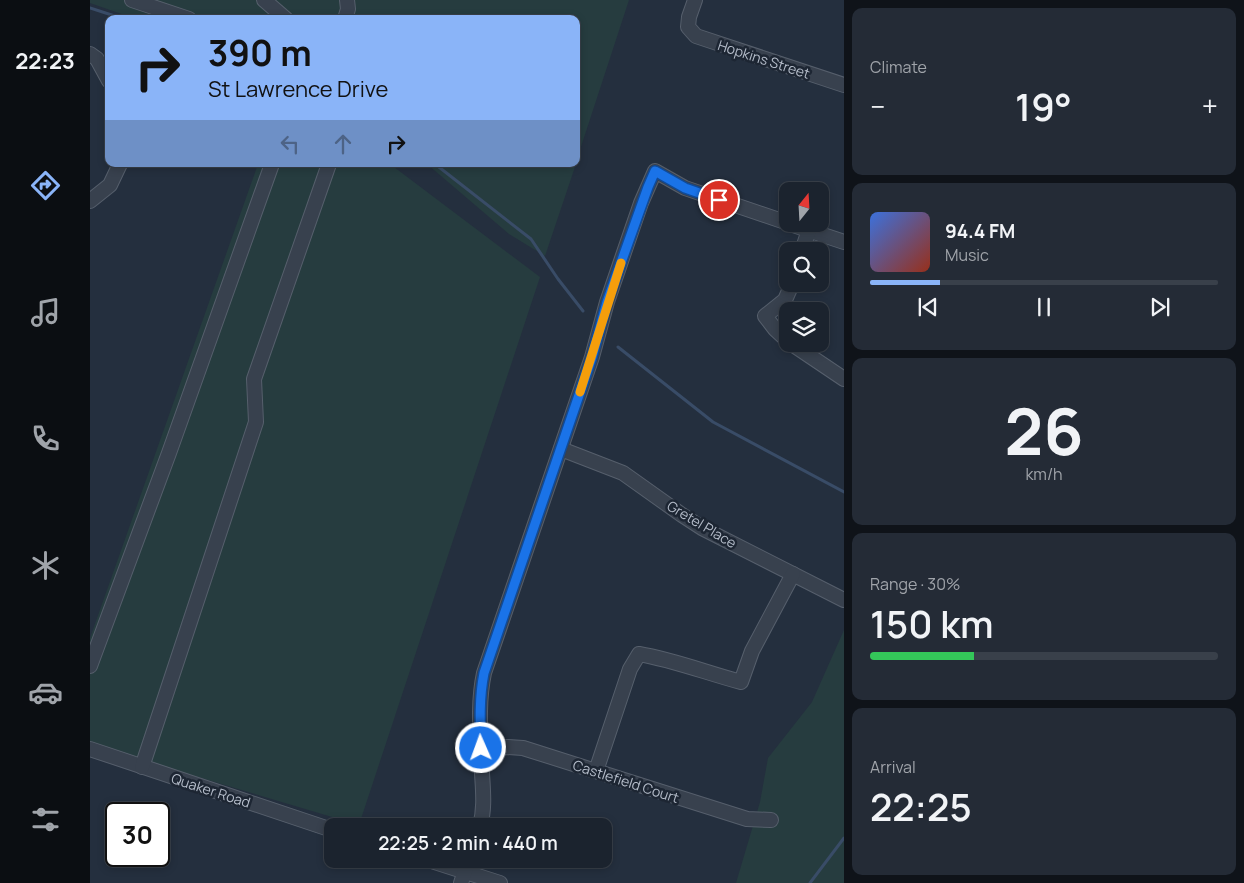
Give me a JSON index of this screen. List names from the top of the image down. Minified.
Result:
{"streets":{"street":["Hopkins Street","Gretel Place","Castlefield Court","Quaker Road"]},"north":"top","page":{"tabs":"22:23","tile":["Climate",["26","km/h"],["Range · 30%","150 km"],["Arrival","22:25"]],"turn":["390 m","St Lawrence Drive"],"heat":["−","19°","+"],"song":["94.4 FM","Music"],"limit":"30","trip":"22:25 · 2 min · 440 m"}}
